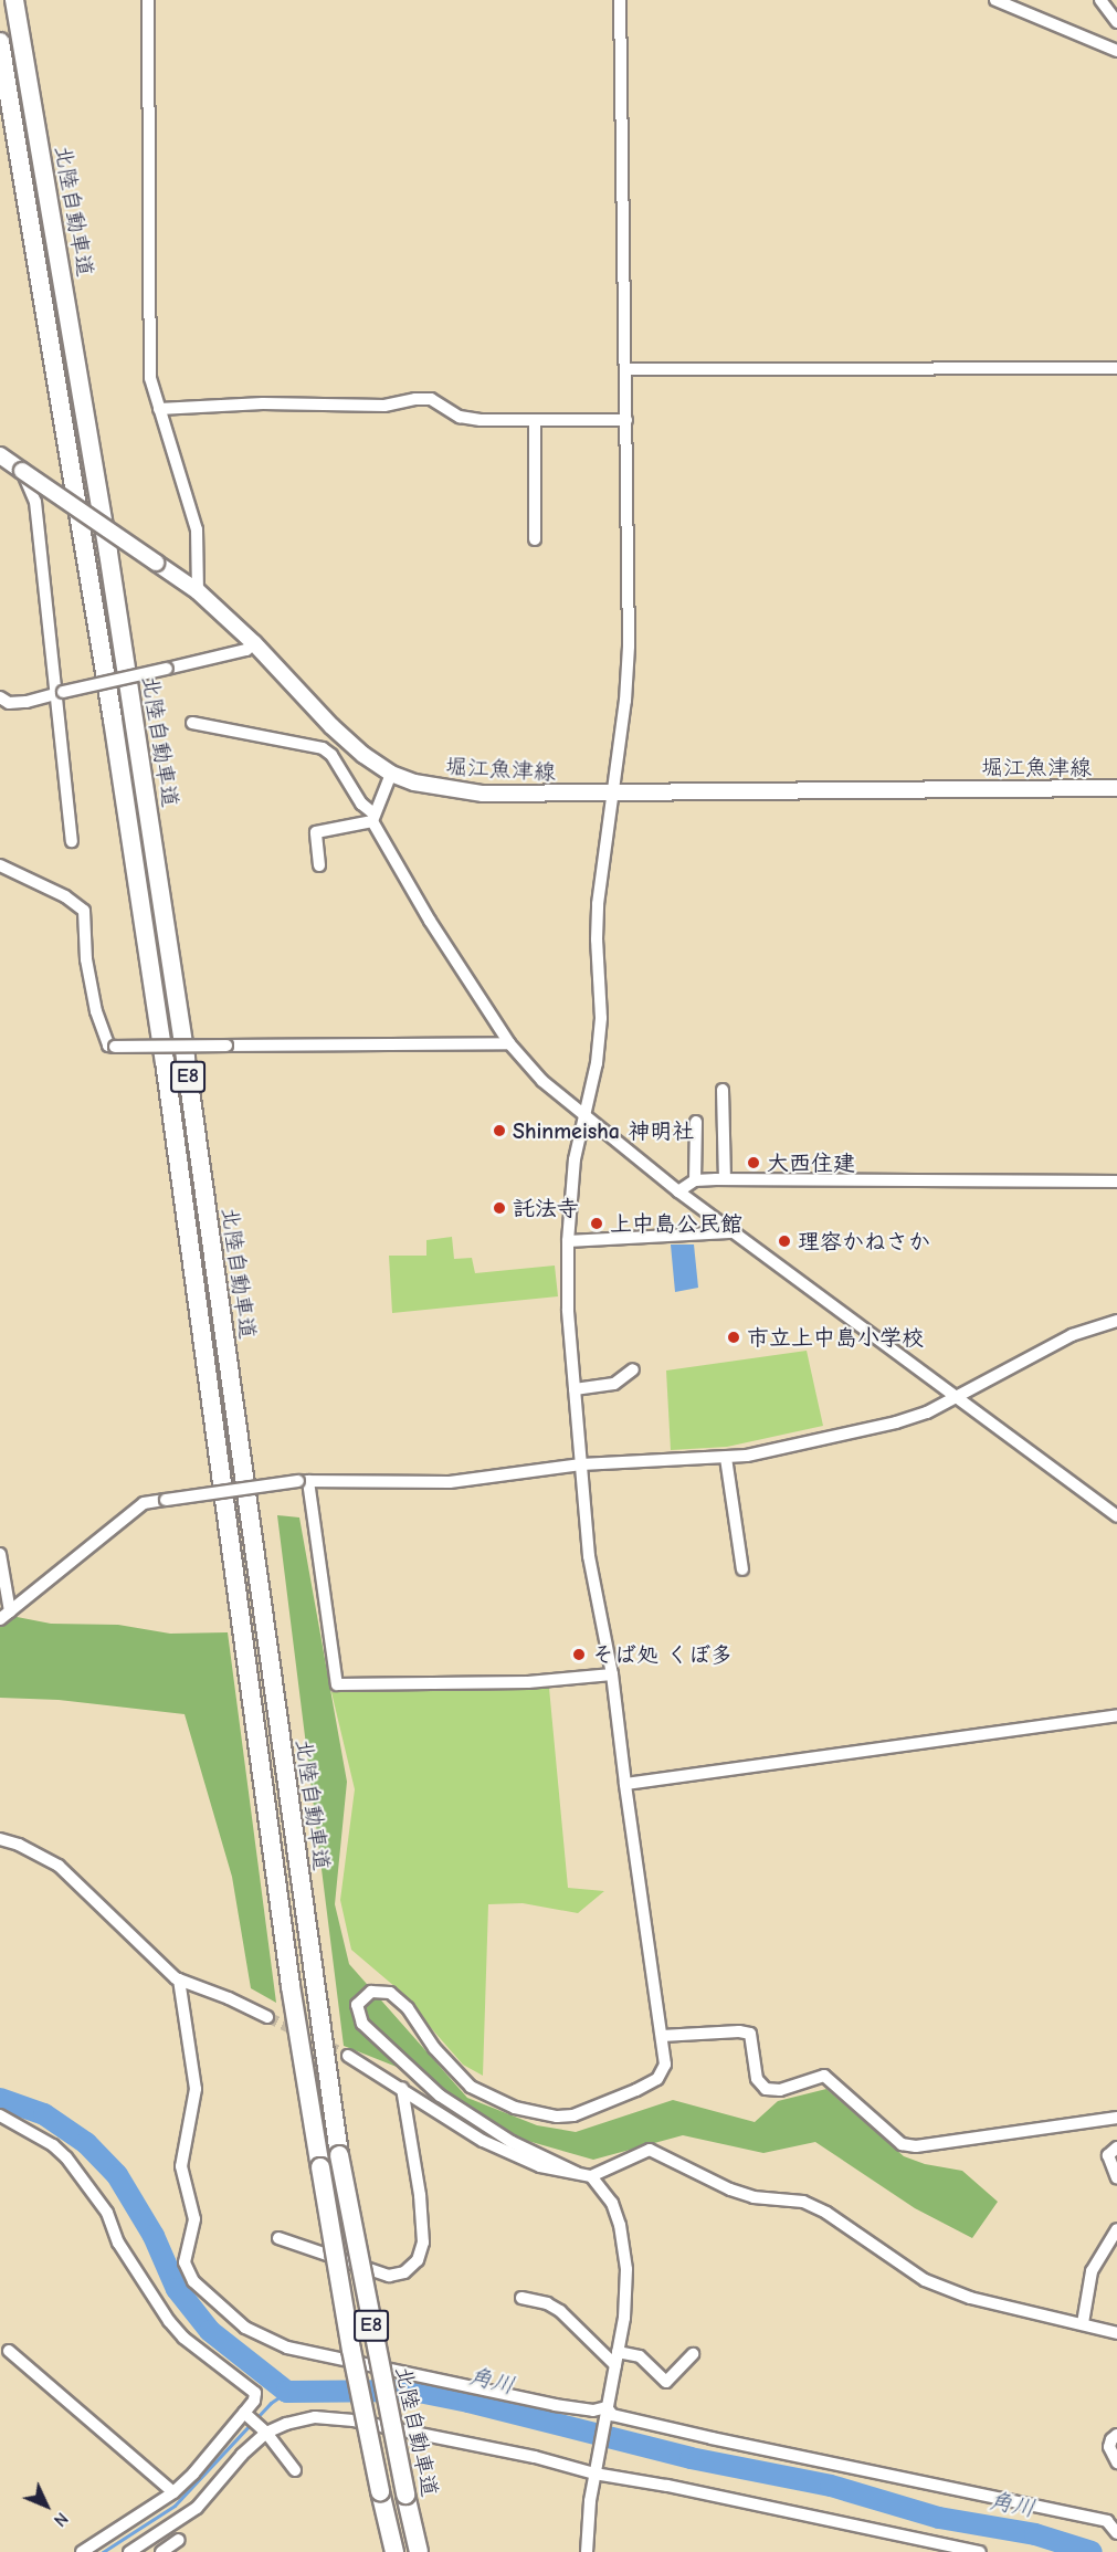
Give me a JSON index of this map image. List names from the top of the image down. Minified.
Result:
{"streets":{"highway":["北陸自動車道","E8"],"main road":["堀江魚津線"]},"water":["角川"],"places":["Shinmeisha 神明社","大西住建","託法寺","上中島公民館","理容かねさか","市立上中島小学校","そば処 くぼ多"],"north":"bottom right"}
